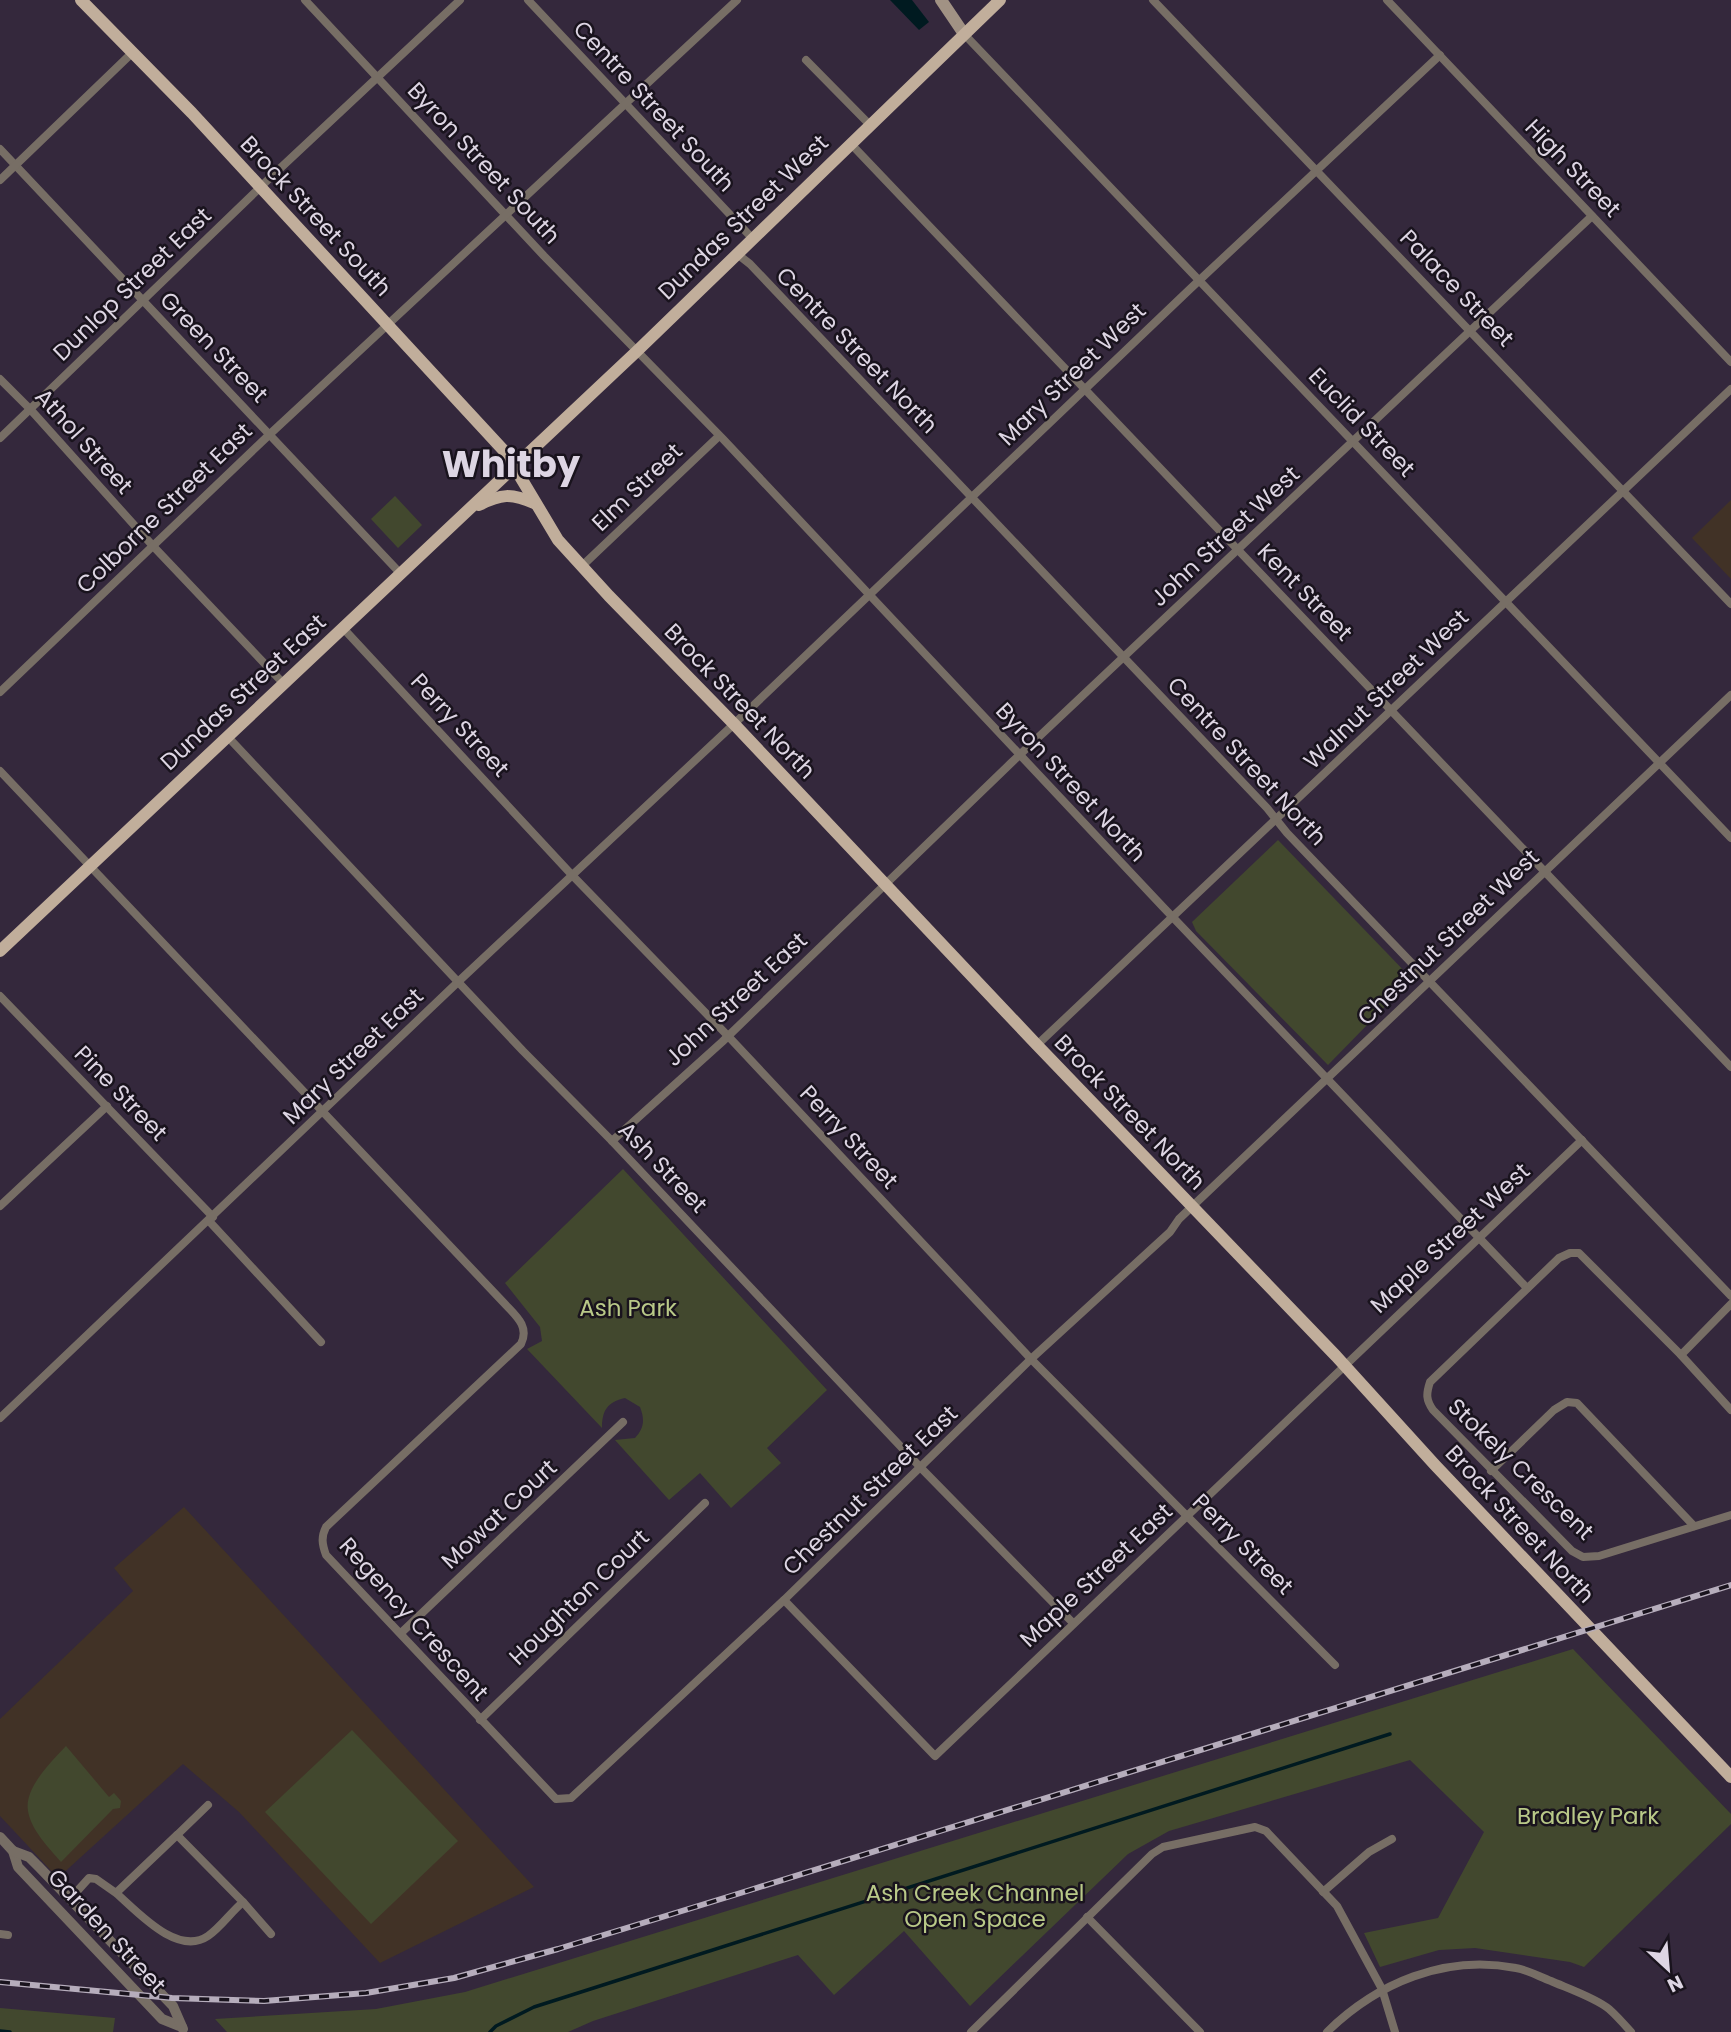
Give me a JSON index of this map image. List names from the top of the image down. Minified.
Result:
{"streets":{"main road":["Brock Street South","Dundas Street West","Dundas Street East","Brock Street North"],"street":["Centre Street South","Byron Street South","High Street","Dunlop Street East","Palace Street","Green Street","Centre Street North","Mary Street West","Euclid Street","Athol Street","Elm Street","Colborne Street East","John Street West","Kent Street","Walnut Street West","Perry Street","Byron Street North","Chestnut Street West","John Street East","Mary Street East","Pine Street","Ash Street","Maple Street West","Stokely Crescent","Chestnut Street East","Mowat Court","Maple Street East","Houghton Court","Regency Crescent","Garden Street"]},"crossings":[["Centre Street South","Dundas Street West"],["Centre Street South","Colborne Street East"],["Byron Street South","Dundas Street West"],["Byron Street South","Dunlop Street East"],["Byron Street South","Colborne Street East"],["Byron Street South","Byron Street North"],["High Street","Mary Street West"],["High Street","John Street West"],["Brock Street South","Dundas Street West"],["Brock Street South","Dunlop Street East"],["Brock Street South","Colborne Street East"],["Brock Street South","Dundas Street East"],["Brock Street South","Brock Street North"],["Dundas Street West","Centre Street North"],["Dundas Street West","Euclid Street"],["Dundas Street West","Kent Street"],["Dundas Street West","Dundas Street East"],["Dundas Street West","Brock Street North"],["Dundas Street West","Byron Street North"],["Dunlop Street East","Green Street"],["Dunlop Street East","Athol Street"],["Palace Street","Mary Street West"],["Palace Street","John Street West"],["Palace Street","Walnut Street West"],["Green Street","Colborne Street East"],["Green Street","Dundas Street East"],["Centre Street North","Mary Street West"],["Centre Street North","John Street West"],["Centre Street North","Walnut Street West"],["Centre Street North","Chestnut Street West"],["Centre Street North","Maple Street West"],["Mary Street West","Euclid Street"],["Mary Street West","Kent Street"],["Mary Street West","Brock Street North"],["Mary Street West","Byron Street North"],["Mary Street West","Mary Street East"],["Euclid Street","John Street West"],["Euclid Street","Walnut Street West"],["Euclid Street","Chestnut Street West"],["Athol Street","Colborne Street East"],["Athol Street","Dundas Street East"],["Elm Street","Brock Street North"],["Elm Street","Byron Street North"],["John Street West","Kent Street"],["John Street West","Brock Street North"],["John Street West","Byron Street North"],["John Street West","John Street East"],["Kent Street","Walnut Street West"],["Kent Street","Chestnut Street West"],["Walnut Street West","Brock Street North"],["Walnut Street West","Byron Street North"],["Dundas Street East","Brock Street North"],["Dundas Street East","Perry Street"],["Dundas Street East","Ash Street"],["Brock Street North","Chestnut Street West"],["Brock Street North","John Street East"],["Brock Street North","Mary Street East"],["Brock Street North","Maple Street West"],["Brock Street North","Chestnut Street East"],["Brock Street North","Maple Street East"],["Perry Street","John Street East"],["Perry Street","Mary Street East"],["Perry Street","Chestnut Street East"],["Perry Street","Maple Street East"],["Byron Street North","Chestnut Street West"],["Byron Street North","Maple Street West"],["Byron Street North","Stokely Crescent"],["Chestnut Street West","Chestnut Street East"],["John Street East","Ash Street"],["Mary Street East","Pine Street"],["Mary Street East","Ash Street"],["Mary Street East","Regency Crescent"],["Ash Street","Chestnut Street East"],["Ash Street","Maple Street East"],["Maple Street West","Maple Street East"],["Chestnut Street East","Maple Street East"],["Chestnut Street East","Regency Crescent"],["Mowat Court","Regency Crescent"],["Houghton Court","Regency Crescent"]],"districts":["Whitby"],"parks":["Ash Park","Bradley Park","Ash Creek Channel Open Space"],"north":"bottom right"}
